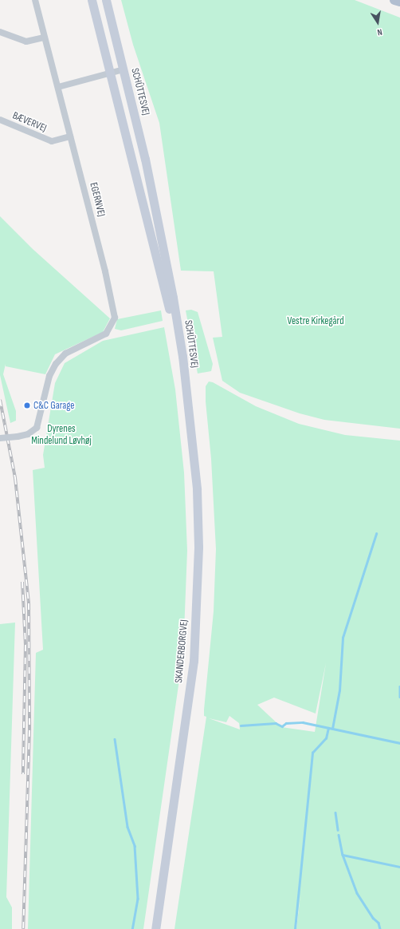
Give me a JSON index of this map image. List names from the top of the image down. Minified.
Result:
{"streets":{"main road":["SCHÜTTESVEJ","SKANDERBORGVEJ"],"street":["BÆVERVEJ","EGERNVEJ"]},"crossings":[["SCHÜTTESVEJ","SKANDERBORGVEJ"],["BÆVERVEJ","EGERNVEJ"]],"parks":["Vestre Kirkegård","Dyrenes Mindelund Løvhøj"],"places":["C&C Garage"],"north":"bottom"}
